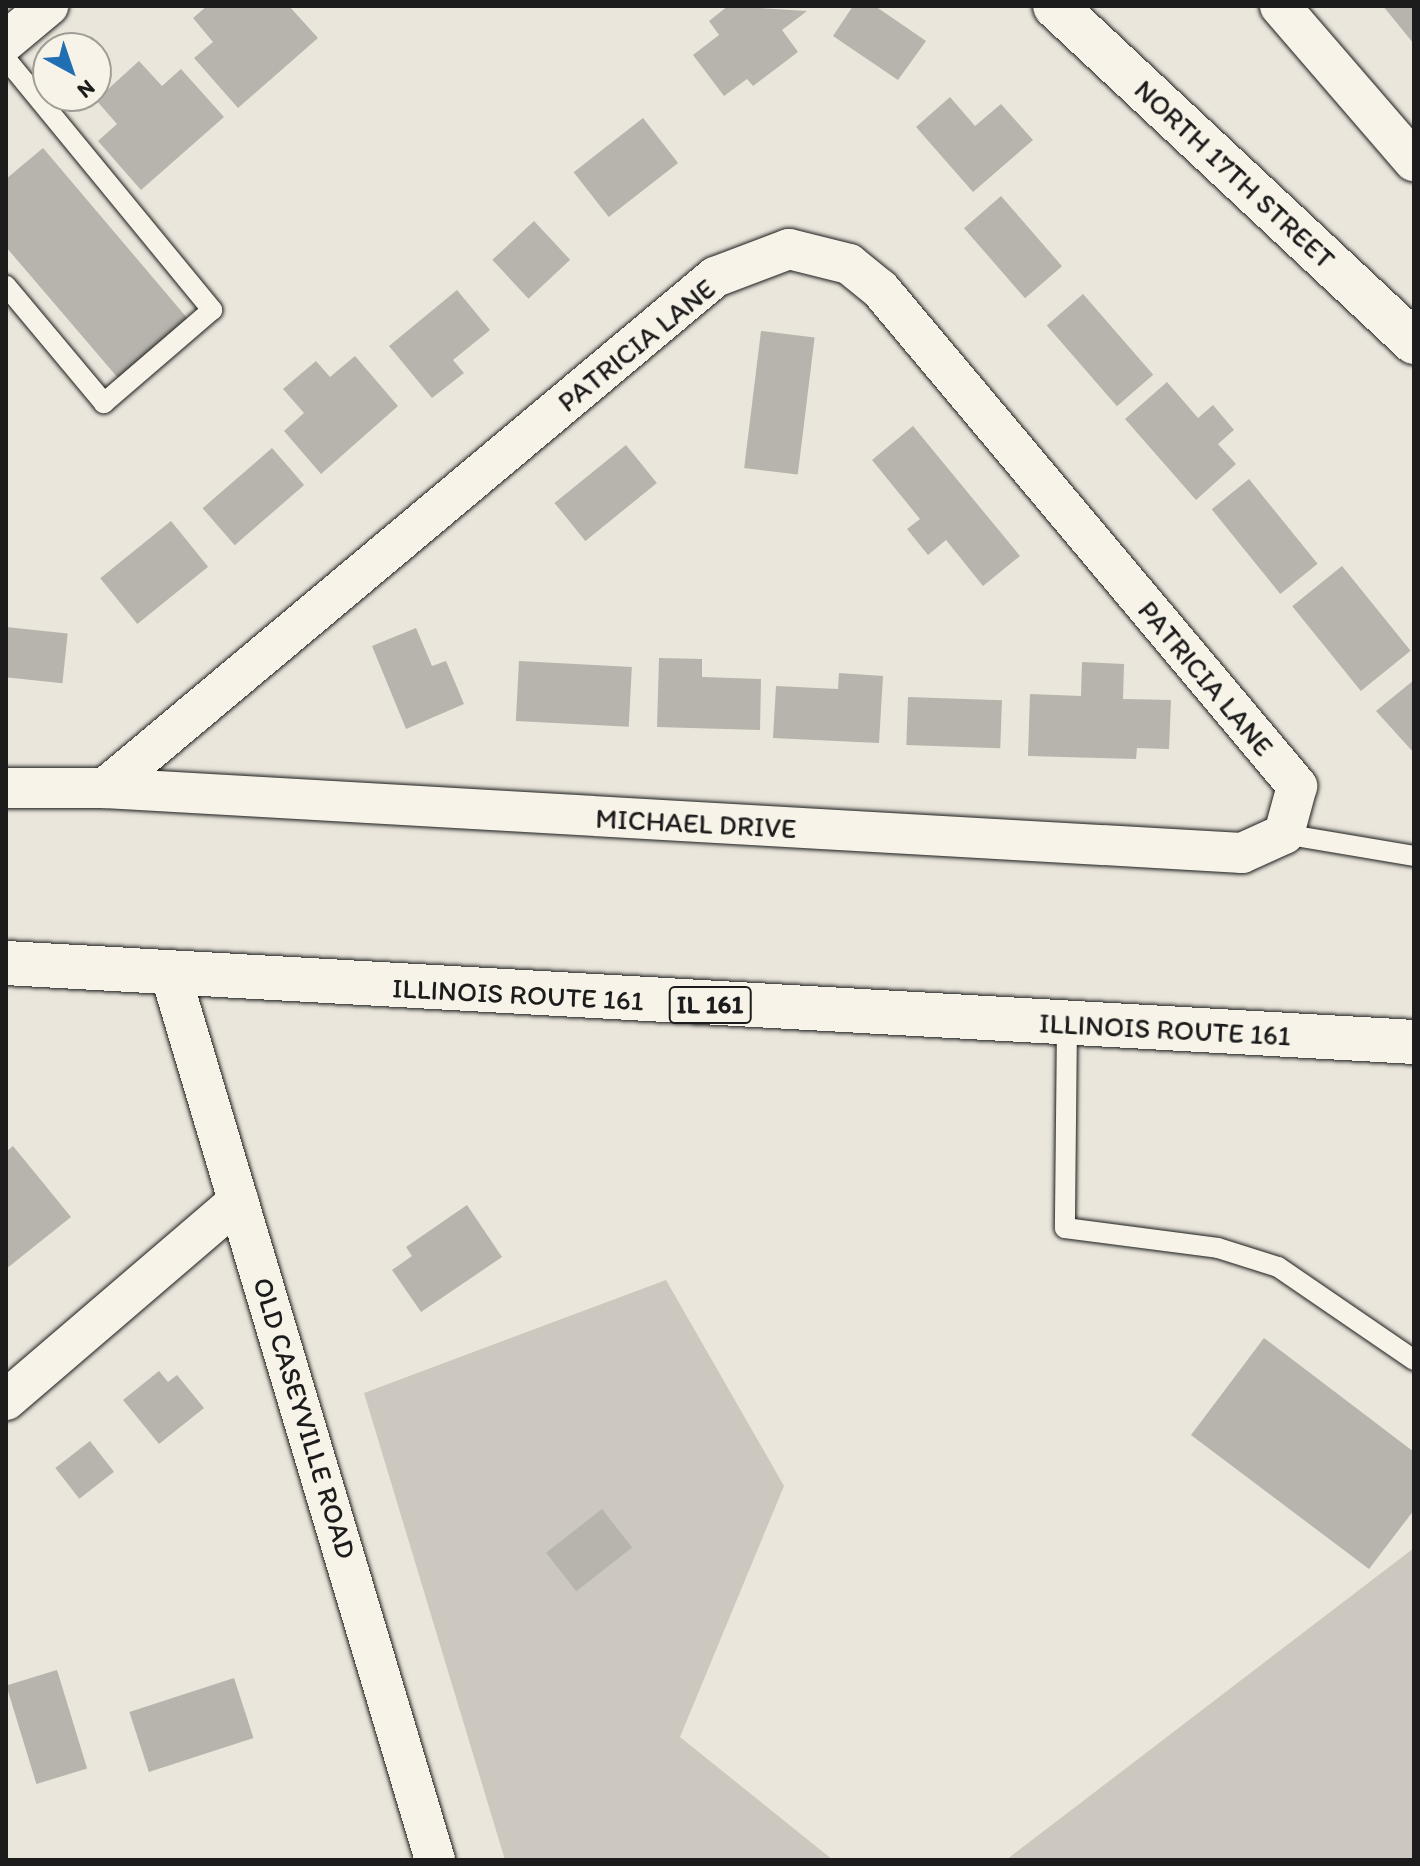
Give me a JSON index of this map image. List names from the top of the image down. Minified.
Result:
{"streets":{"main road":["NORTH 17TH STREET","ILLINOIS ROUTE 161","IL 161"],"street":["PATRICIA LANE","MICHAEL DRIVE","OLD CASEYVILLE ROAD"]},"crossings":[["PATRICIA LANE","MICHAEL DRIVE"],["ILLINOIS ROUTE 161","OLD CASEYVILLE ROAD"]],"north":"bottom right"}
